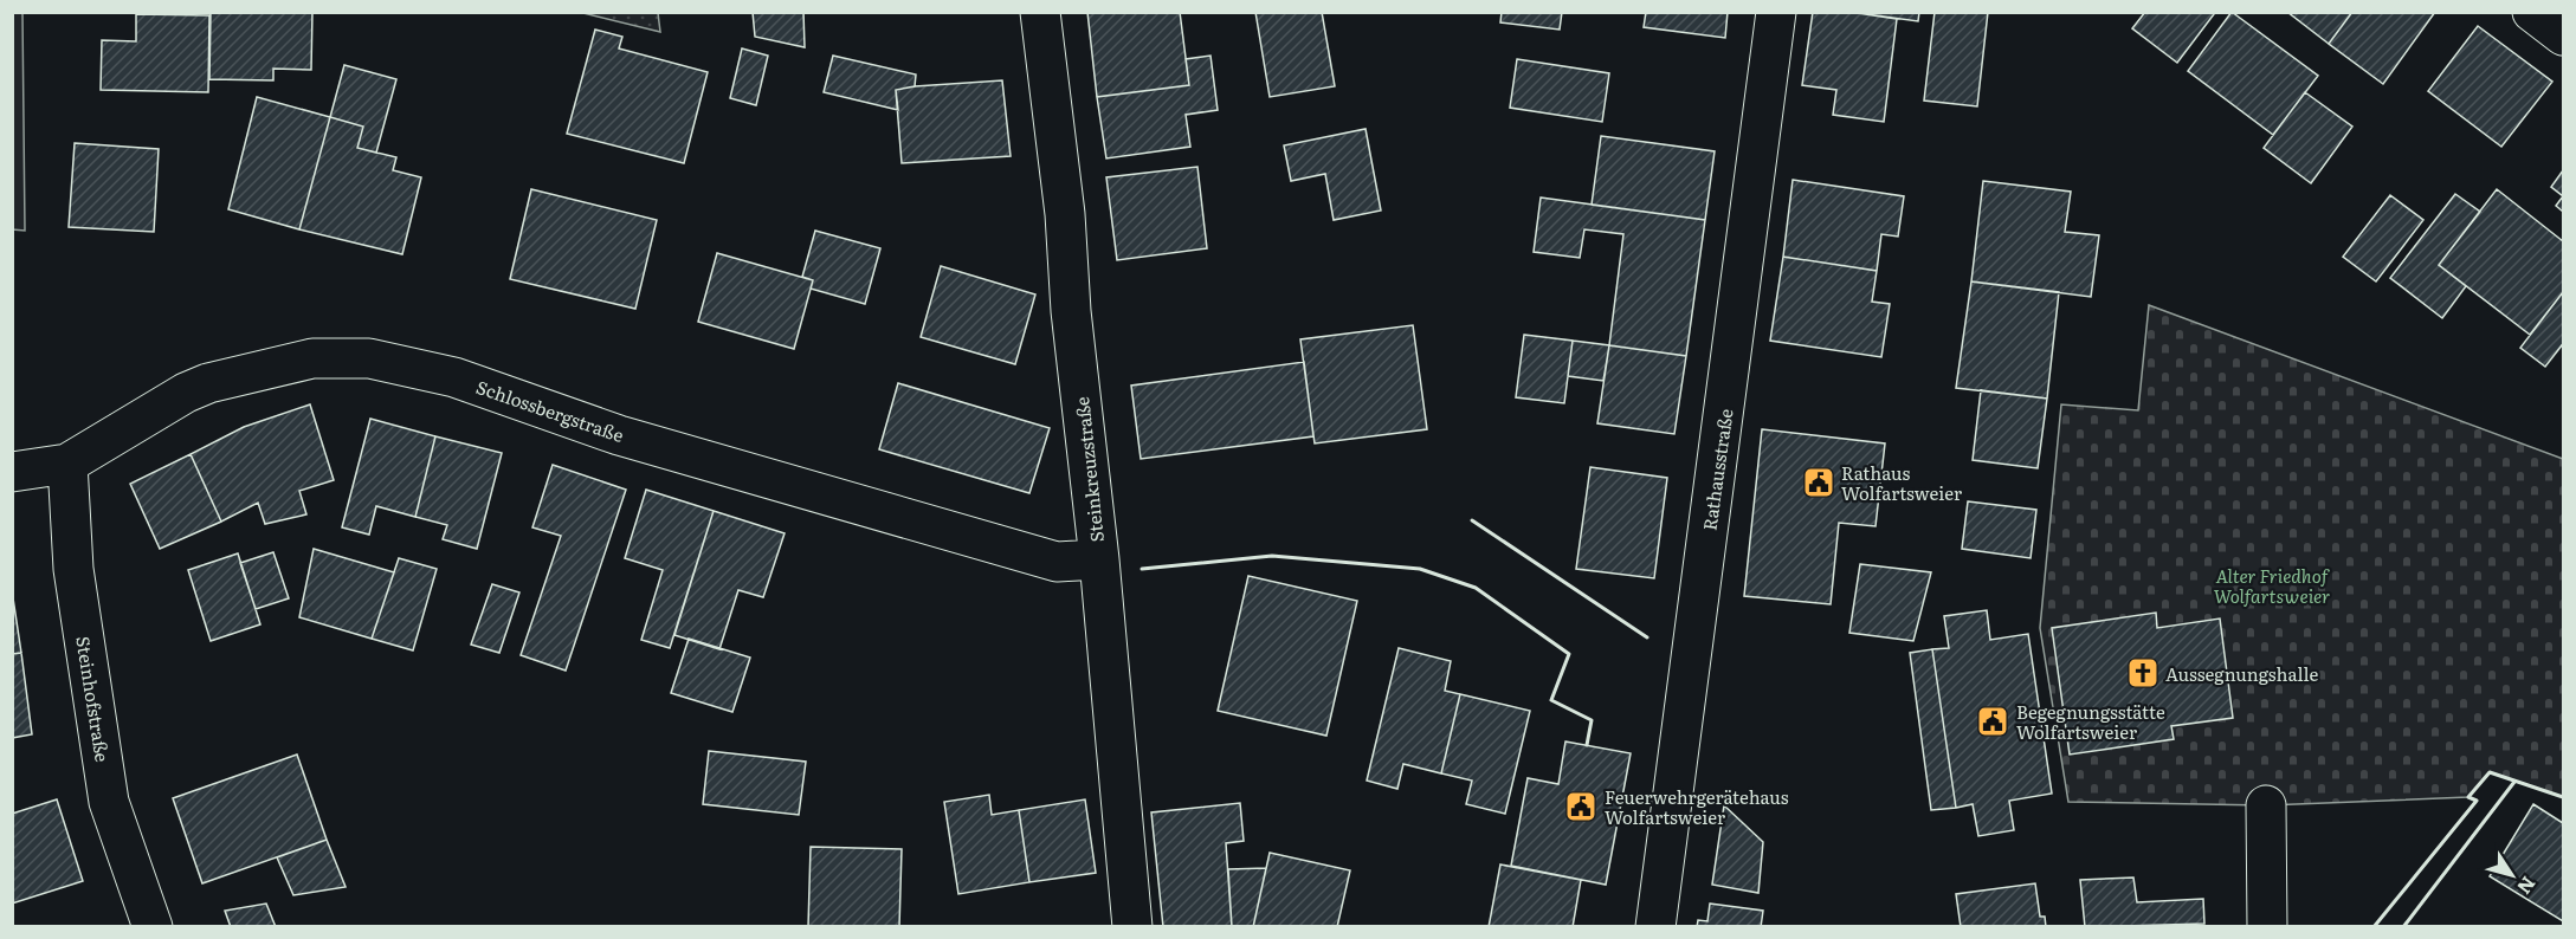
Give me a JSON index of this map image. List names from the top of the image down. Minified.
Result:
{"streets":{"street":["Schlossbergstraße","Steinkreuzstraße","Rathausstraße","Steinhofstraße"]},"crossings":[["Schlossbergstraße","Steinkreuzstraße"],["Schlossbergstraße","Steinhofstraße"]],"parks":["Alter Friedhof Wolfartsweier"],"places":{"public building":["Rathaus Wolfartsweier","Begegnungsstätte Wolfartsweier","Feuerwehrgerätehaus Wolfartsweier"],"church":["Aussegnungshalle"]},"north":"bottom right"}
